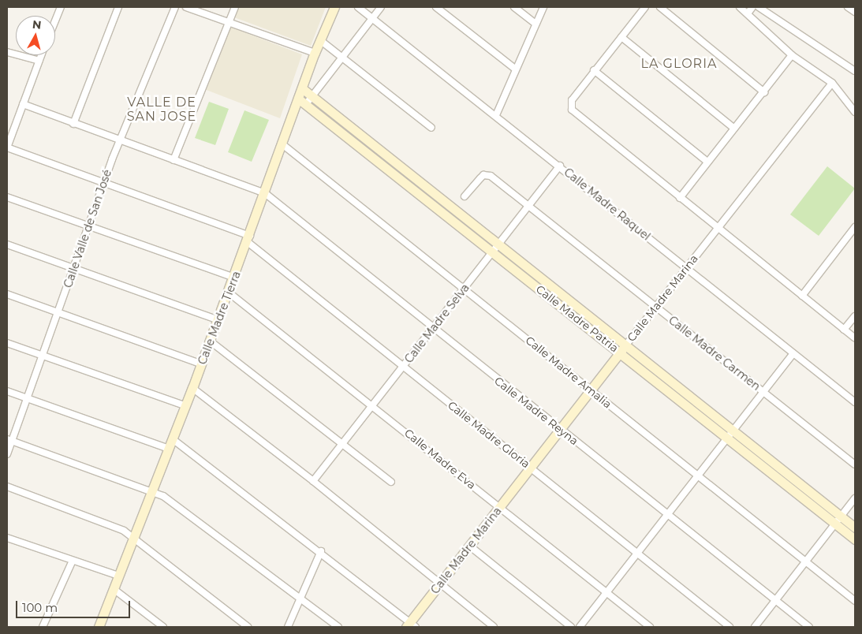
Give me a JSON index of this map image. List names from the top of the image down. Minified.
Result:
{"streets":{"street":["Calle Madre Raquel","Calle Valle de San José","Calle Madre Marina","Calle Madre Tierra","Calle Madre Patria","Calle Madre Selva","Calle Madre Carmen","Calle Madre Amalia","Calle Madre Reyna","Calle Madre Gloria","Calle Madre Eva"]},"crossings":[["Calle Madre Raquel","Calle Madre Marina"],["Calle Madre Raquel","Calle Madre Selva"],["Calle Valle de San José","Calle Madre Reyna"],["Calle Valle de San José","Calle Madre Gloria"],["Calle Madre Marina","Calle Madre Patria"],["Calle Madre Marina","Calle Madre Carmen"],["Calle Madre Marina","Calle Madre Amalia"],["Calle Madre Marina","Calle Madre Reyna"],["Calle Madre Marina","Calle Madre Gloria"],["Calle Madre Marina","Calle Madre Eva"],["Calle Madre Tierra","Calle Madre Patria"],["Calle Madre Tierra","Calle Madre Amalia"],["Calle Madre Tierra","Calle Madre Reyna"],["Calle Madre Tierra","Calle Madre Gloria"],["Calle Madre Tierra","Calle Madre Eva"],["Calle Madre Patria","Calle Madre Selva"],["Calle Madre Selva","Calle Madre Carmen"],["Calle Madre Selva","Calle Madre Amalia"],["Calle Madre Selva","Calle Madre Reyna"],["Calle Madre Selva","Calle Madre Gloria"],["Calle Madre Selva","Calle Madre Eva"]],"districts":["LA GLORIA","VALLE DE SAN JOSE"],"scale_bar":"100 m","north":"top"}
